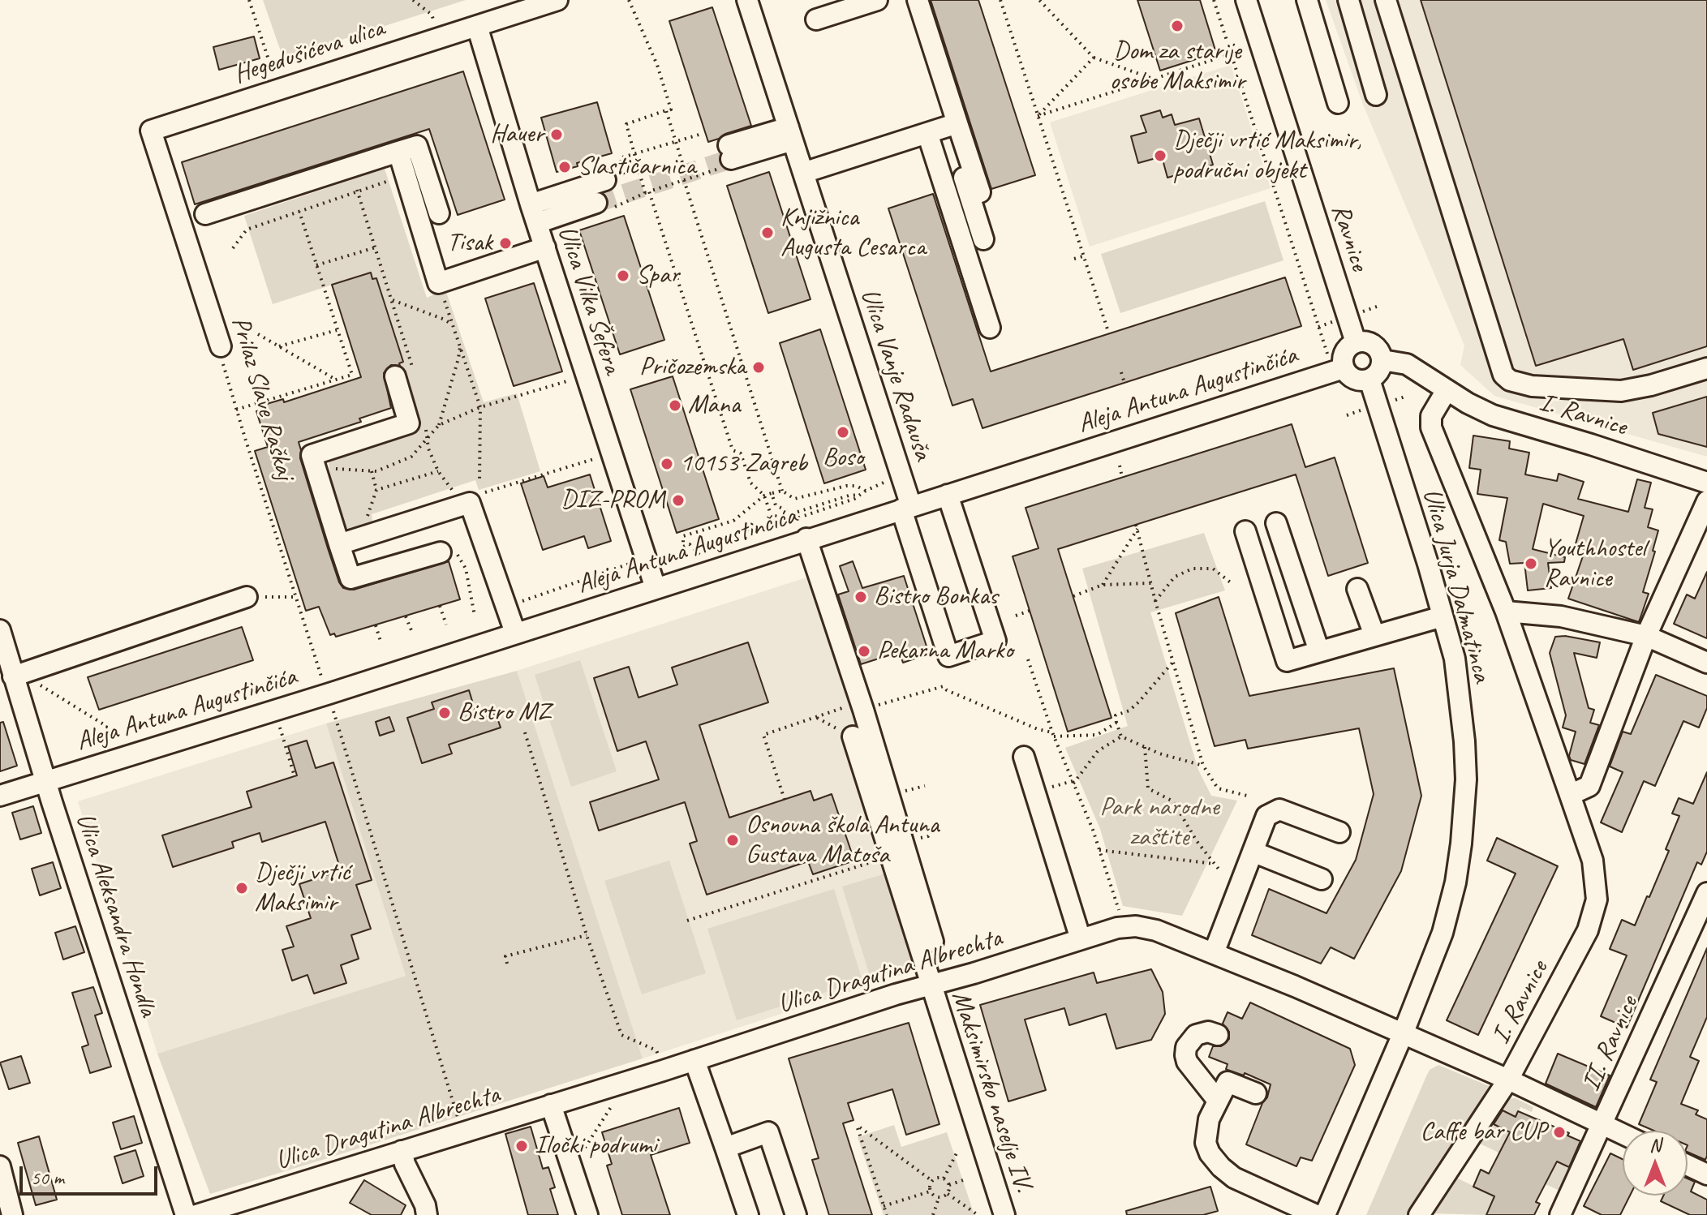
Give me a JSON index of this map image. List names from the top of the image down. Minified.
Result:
{"streets":{"street":["Hegedušićeva ulica","Ravnice","Ulica Vilka Šefera","Ulica Vanje Radauša","Aleja Antuna Augustinčića","Prilaz Slave Raškaj","I. Ravnice","Ulica Jurja Dalmatinca","Ulica Aleksandra Hondla","Ulica Dragutina Albrechta","II. Ravnice","Maksimirsko naselje IV."]},"crossings":[["Hegedušićeva ulica","Ulica Vilka Šefera"],["Hegedušićeva ulica","Prilaz Slave Raškaj"],["Ravnice","Aleja Antuna Augustinčića"],["Ravnice","I. Ravnice"],["Ravnice","Ulica Jurja Dalmatinca"],["Ulica Vilka Šefera","Aleja Antuna Augustinčića"],["Ulica Vanje Radauša","Aleja Antuna Augustinčića"],["Aleja Antuna Augustinčića","I. Ravnice"],["Aleja Antuna Augustinčića","Ulica Jurja Dalmatinca"],["Aleja Antuna Augustinčića","Ulica Aleksandra Hondla"],["I. Ravnice","Ulica Jurja Dalmatinca"],["I. Ravnice","Ulica Dragutina Albrechta"],["Ulica Jurja Dalmatinca","Ulica Dragutina Albrechta"],["Ulica Dragutina Albrechta","II. Ravnice"],["Ulica Dragutina Albrechta","Maksimirsko naselje IV."]],"parks":["Park narodne zaštite"],"places":["Dom za starije osobe Maksimir","Hauer","Dječji vrtić Maksimir, područni objekt","Slastičarnica","Knjižnica Augusta Cesarca","Tisak","Spar","Pričozemska","Mana","Boso","10153 Zagreb","DIZ-PROM","Youthhostel Ravnice","Bistro Bonkas","Pekarna Marko","Bistro MZ","Osnovna škola Antuna Gustava Matoša","Dječji vrtić Maksimir","Caffe bar CUP","Iločki podrumi"],"scale_bar":"50 m","north":"top"}
